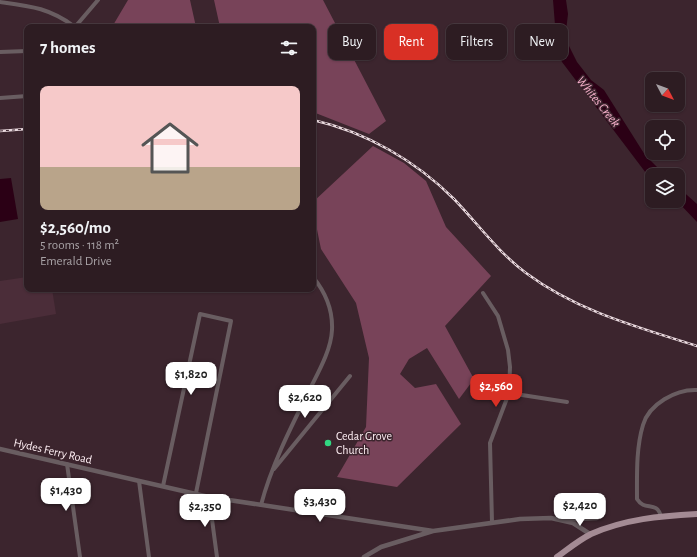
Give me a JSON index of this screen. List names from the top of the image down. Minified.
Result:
{"streets":{"street":["Hydes Ferry Road"]},"water":["Whites Creek"],"places":["Cedar Grove Church"],"north":"bottom right","page":{"chip":["Buy","Rent","Filters","New"],"heading":"7 homes","list":[{"name":"$2,560/mo","note":"5 rooms · 118 m² · Emerald Drive"}],"price":["$1,820","$2,560","$2,620","$1,430","$3,430","$2,420","$2,350"]}}
